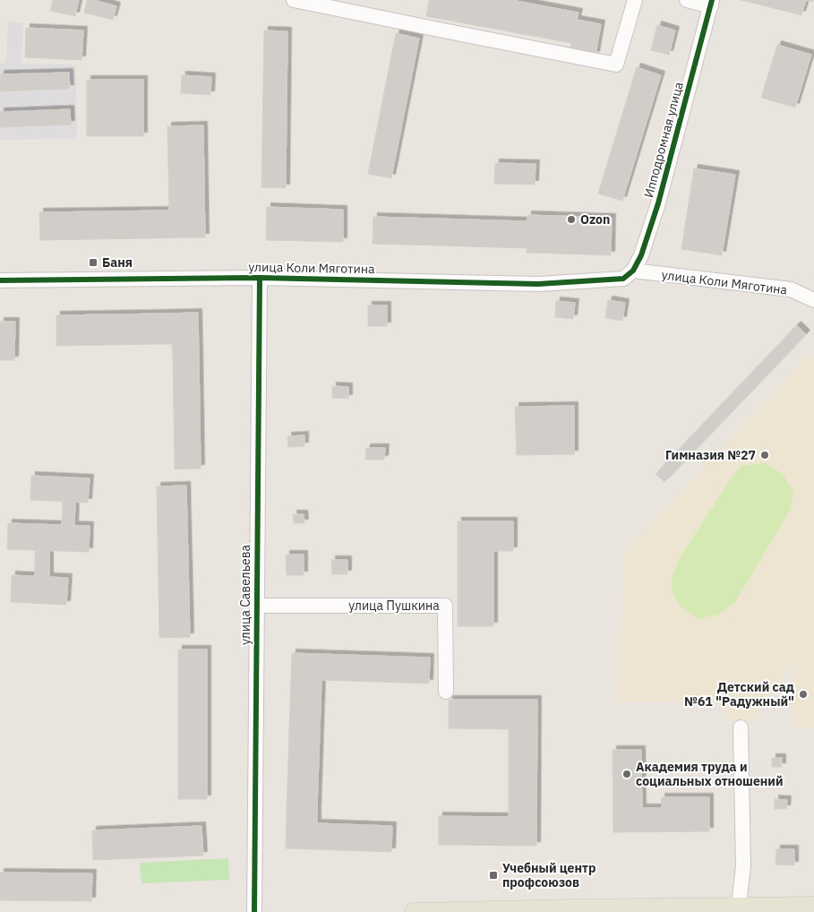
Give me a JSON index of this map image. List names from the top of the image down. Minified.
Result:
{"streets":{"street":["Ипподромная улица","улица Коли Мяготина","улица Савельева","улица Пушкина"]},"crossings":[["Ипподромная улица","улица Коли Мяготина"],["улица Коли Мяготина","улица Савельева"],["улица Савельева","улица Пушкина"]],"places":{"other":["Ozon","Гимназия №27","Детский сад №61 \"Радужный\"","Академия труда и социальных отношений"],"transit":["Баня","Учебный центр профсоюзов"]}}
